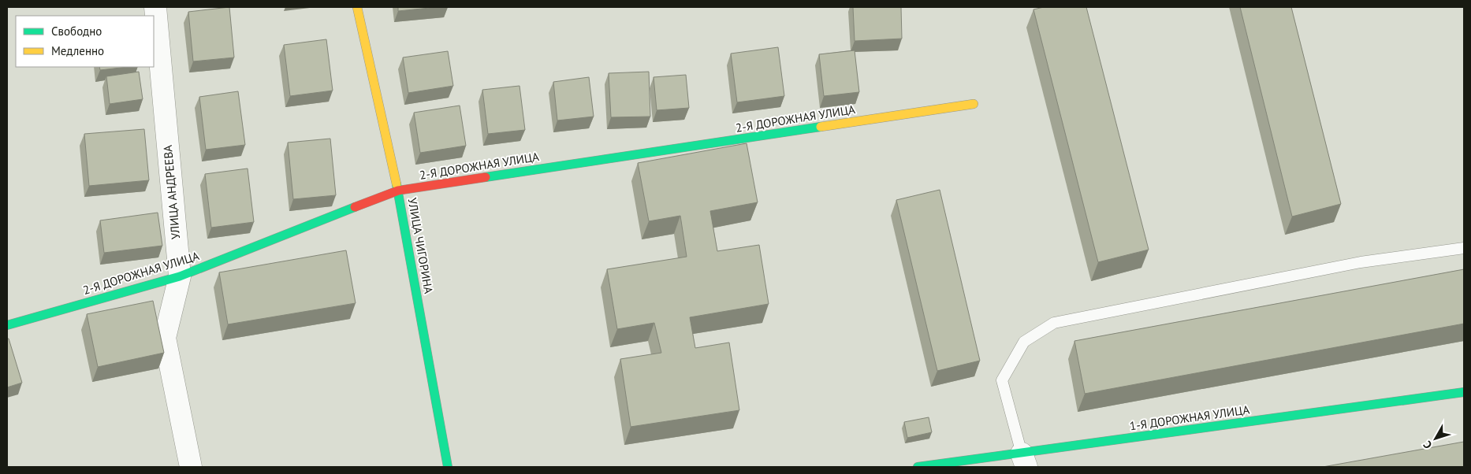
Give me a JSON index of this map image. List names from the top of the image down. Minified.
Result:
{"streets":{"street":["2-Я ДОРОЖНАЯ УЛИЦА","УЛИЦА АНДРЕЕВА","УЛИЦА ЧИГОРИНА","1-Я ДОРОЖНАЯ УЛИЦА"]},"crossings":[["2-Я ДОРОЖНАЯ УЛИЦА","УЛИЦА АНДРЕЕВА"],["2-Я ДОРОЖНАЯ УЛИЦА","УЛИЦА ЧИГОРИНА"]],"legend":["Свободно","Медленно"],"north":"bottom left"}
